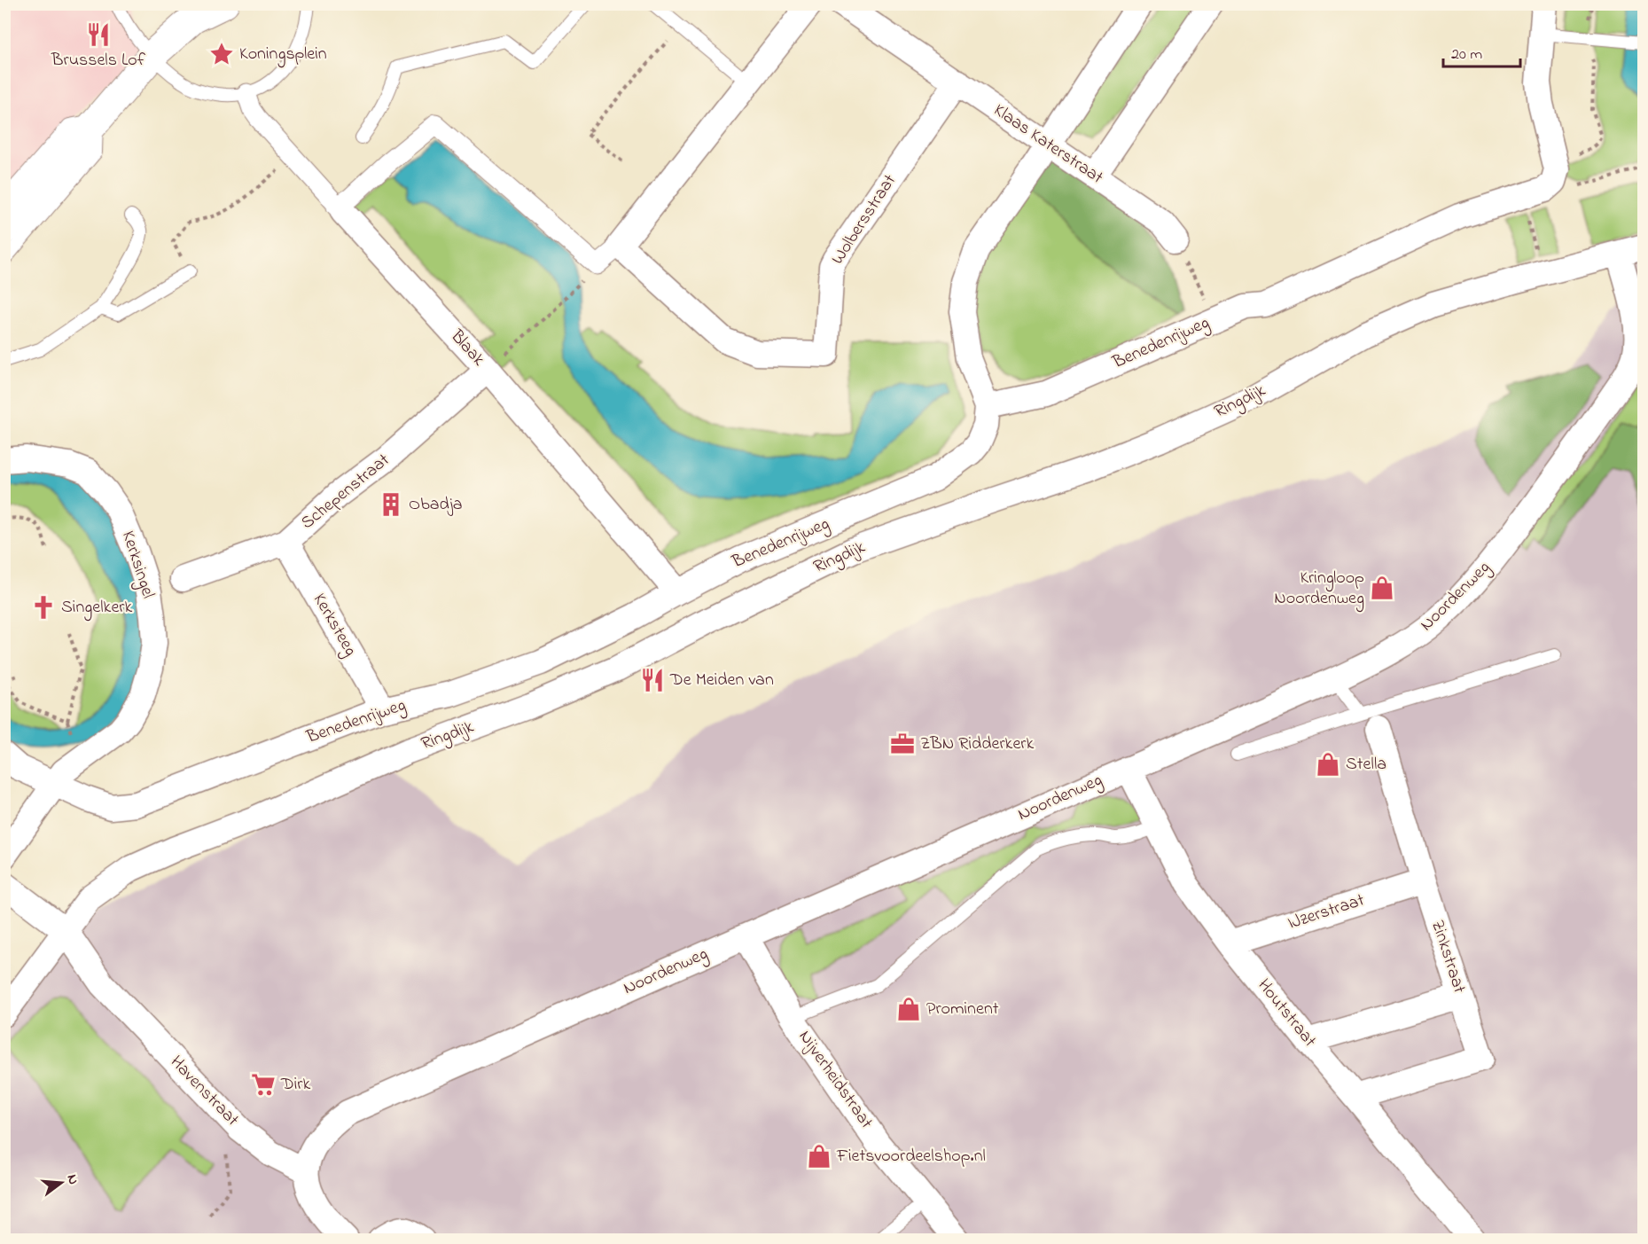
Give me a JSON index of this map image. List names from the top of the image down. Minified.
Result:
{"streets":{"street":["Klaas Katerstraat","Wolbersstraat","Benedenrijweg","Blaak","Ringdijk","Schepenstraat","Kerksingel","Noordenweg","Kerksteeg","IJzerstraat","Zinkstraat","Houtstraat","Nijverheidstraat","Havenstraat"]},"crossings":[["Klaas Katerstraat","Wolbersstraat"],["Benedenrijweg","Blaak"],["Benedenrijweg","Kerksingel"],["Benedenrijweg","Kerksteeg"],["Blaak","Schepenstraat"],["Ringdijk","Noordenweg"],["Ringdijk","Havenstraat"],["Schepenstraat","Kerksteeg"],["Noordenweg","Houtstraat"],["Noordenweg","Nijverheidstraat"],["Noordenweg","Havenstraat"],["IJzerstraat","Zinkstraat"],["IJzerstraat","Houtstraat"],["Zinkstraat","Houtstraat"]],"places":{"restaurant":["Brussels Lof","De Meiden van"],"place":["Koningsplein"],"building":["Obadja"],"shop":["Kringloop Noordenweg","Stella","Prominent","Fietsvoordeelshop.nl"],"church":["Singelkerk"],"office":["ZBN Ridderkerk"],"supermarket":["Dirk"]},"scale_bar":"20 m","north":"right"}
